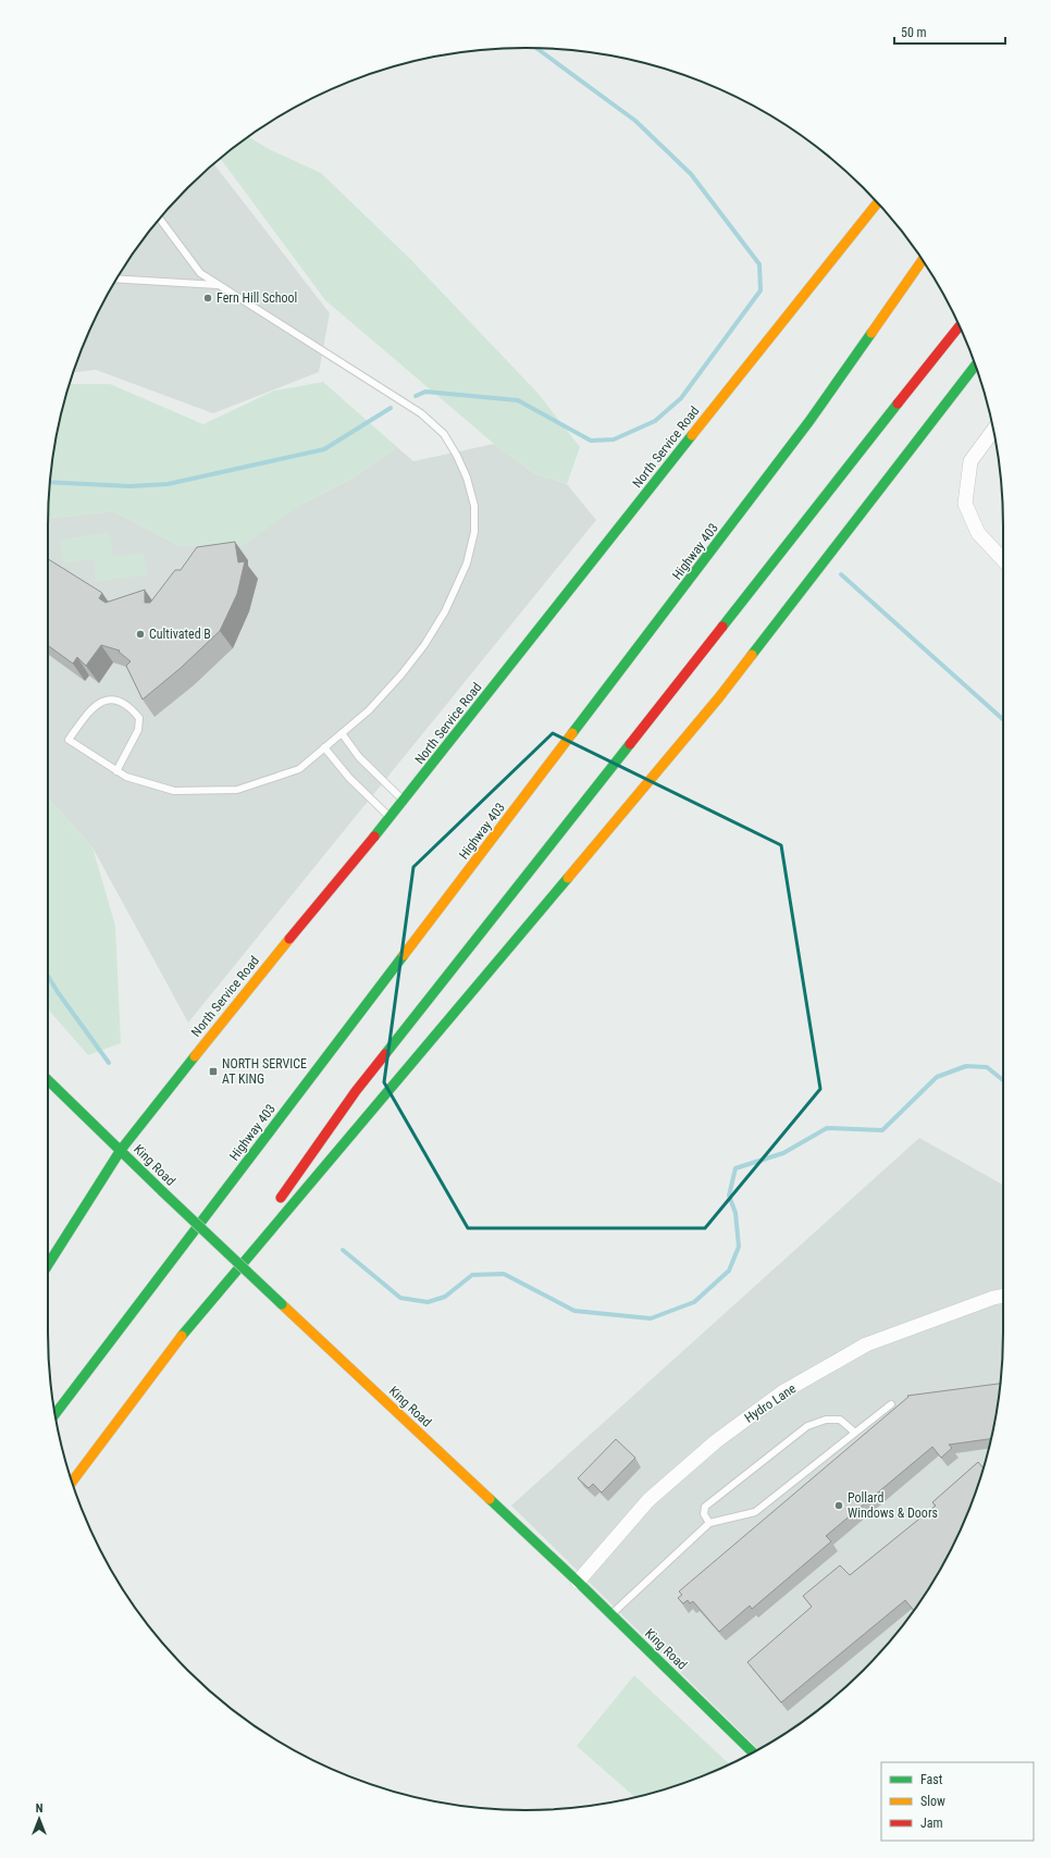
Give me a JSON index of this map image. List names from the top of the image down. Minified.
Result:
{"streets":{"main road":["North Service Road","Highway 403","King Road"],"street":["Hydro Lane"]},"crossings":[["North Service Road","King Road"],["King Road","Hydro Lane"]],"places":{"other":["Fern Hill School","Cultivated B","Pollard Windows & Doors"],"transit":["NORTH SERVICE AT KING"]},"legend":["Fast","Slow","Jam"],"scale_bar":"50 m","north":"top"}
